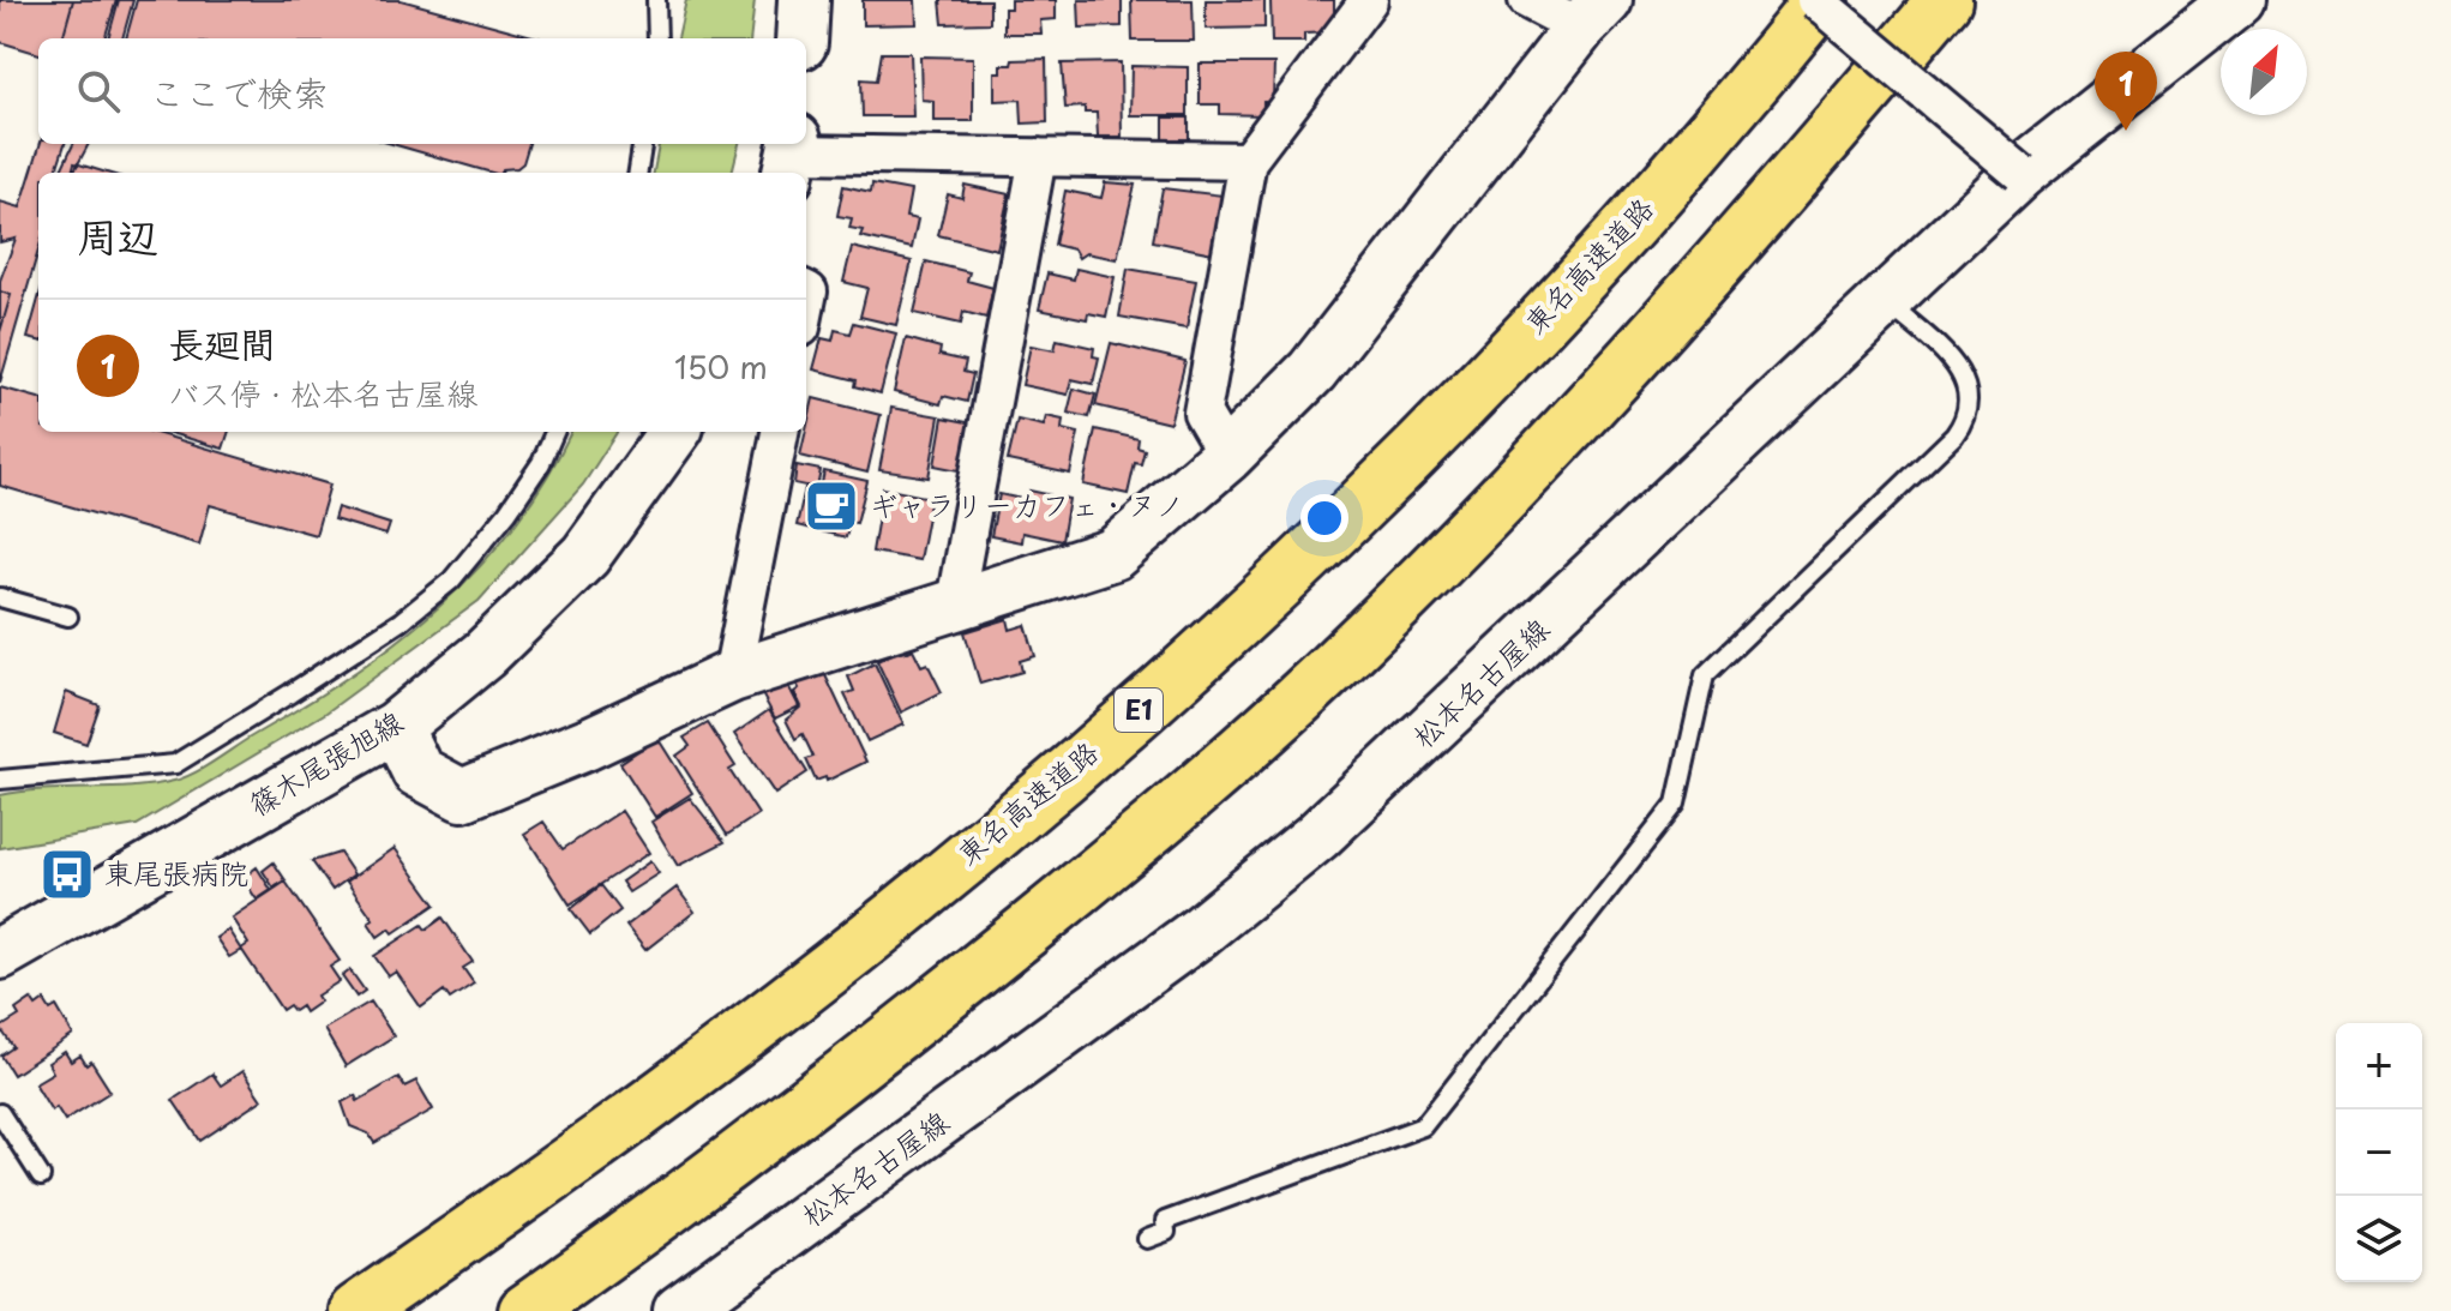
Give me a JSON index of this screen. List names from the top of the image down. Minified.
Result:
{"streets":{"highway":["東名高速道路","E1"],"main road":["松本名古屋線","篠木尾張旭線"]},"places":{"cafe":["ギャラリーカフェ・ヌノ"],"bus stop":["東尾張病院"]},"north":"top right","page":{"search":"ここで検索","pins":"1","heading":"周辺","list":[{"mark":"1","name":"長廻間","note":"バス停 · 松本名古屋線","value":"150 m"}],"map_buttons":["+","−"]}}
